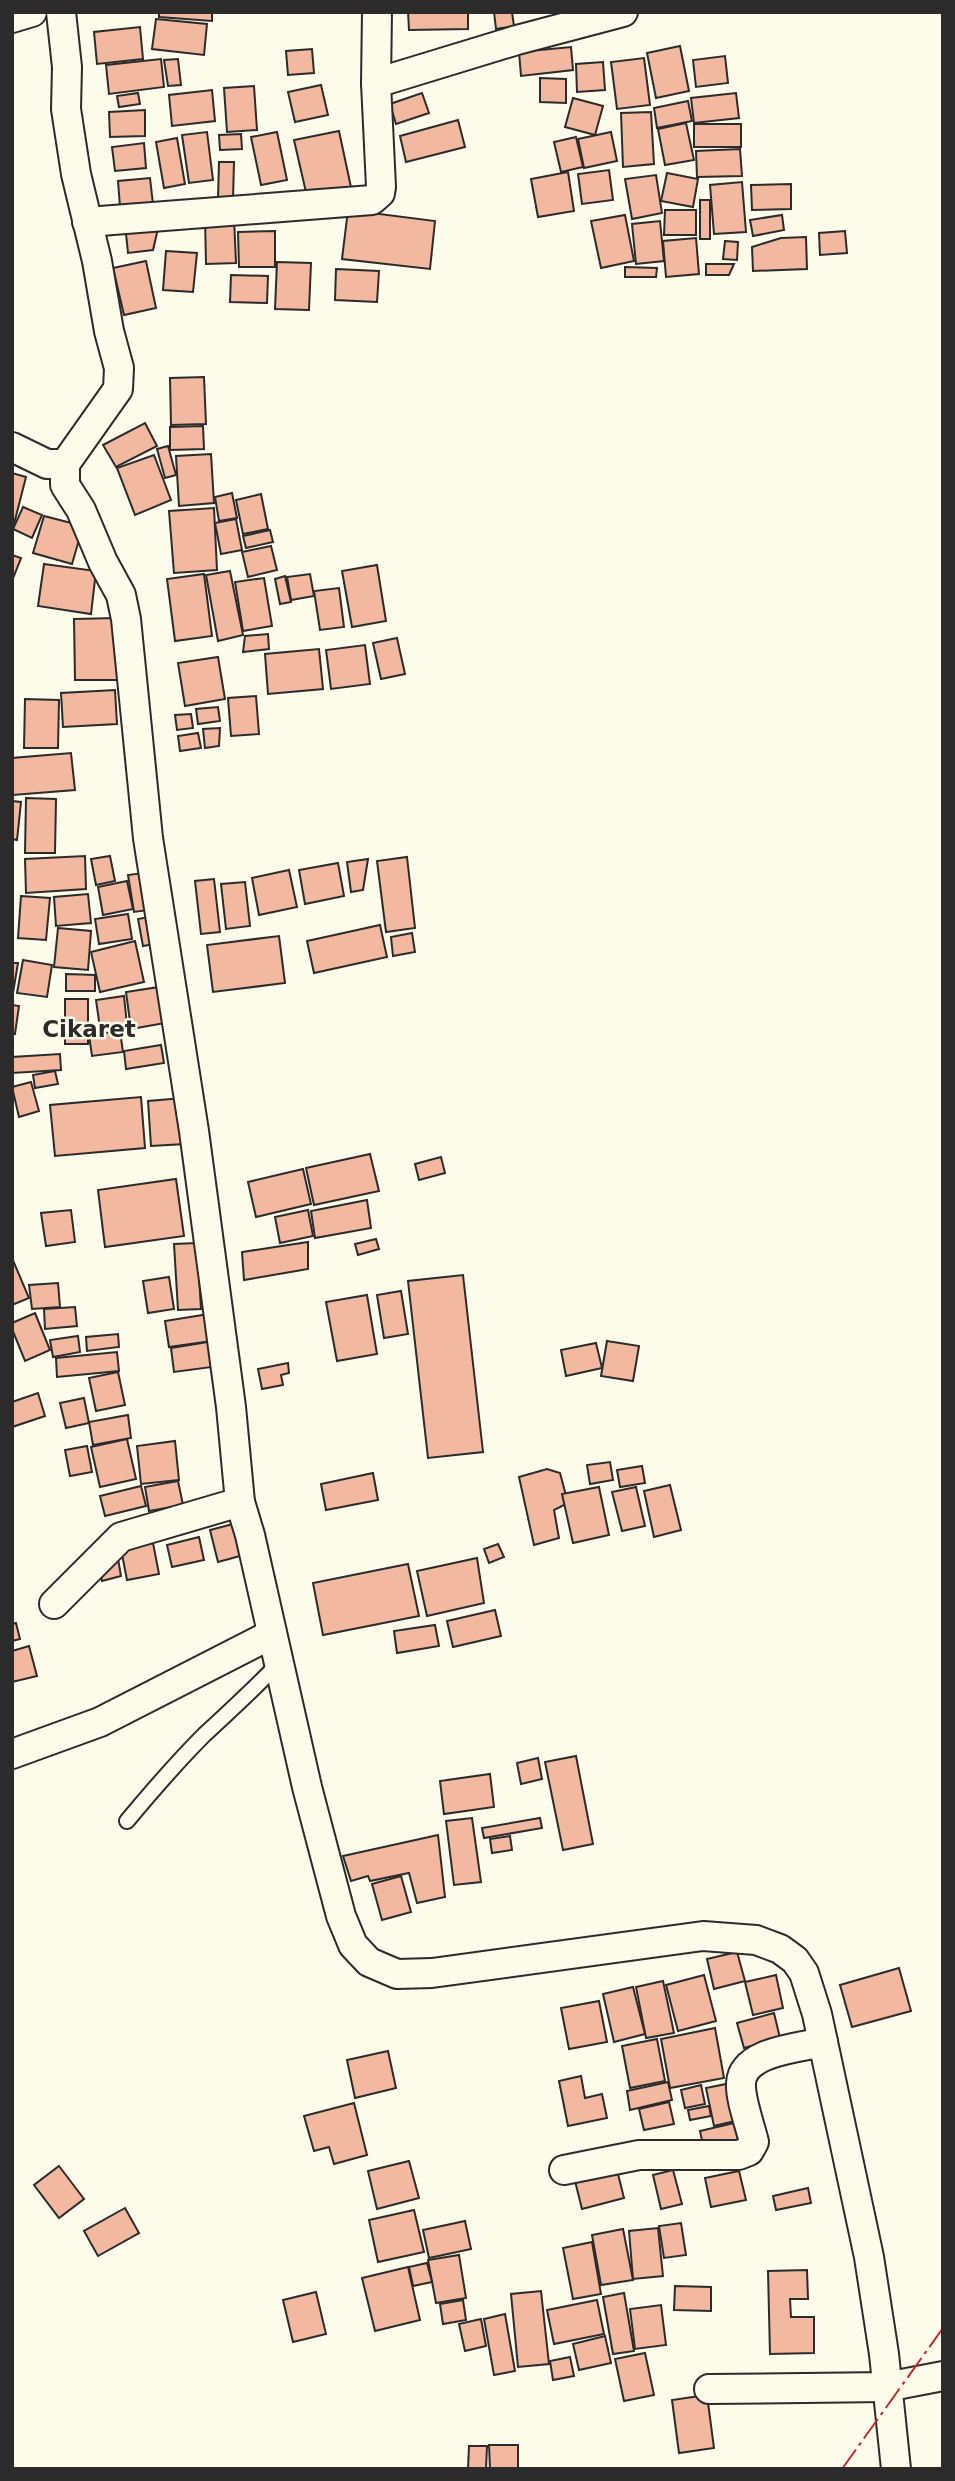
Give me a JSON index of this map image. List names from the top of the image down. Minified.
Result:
{"districts":["Cikaret"]}
